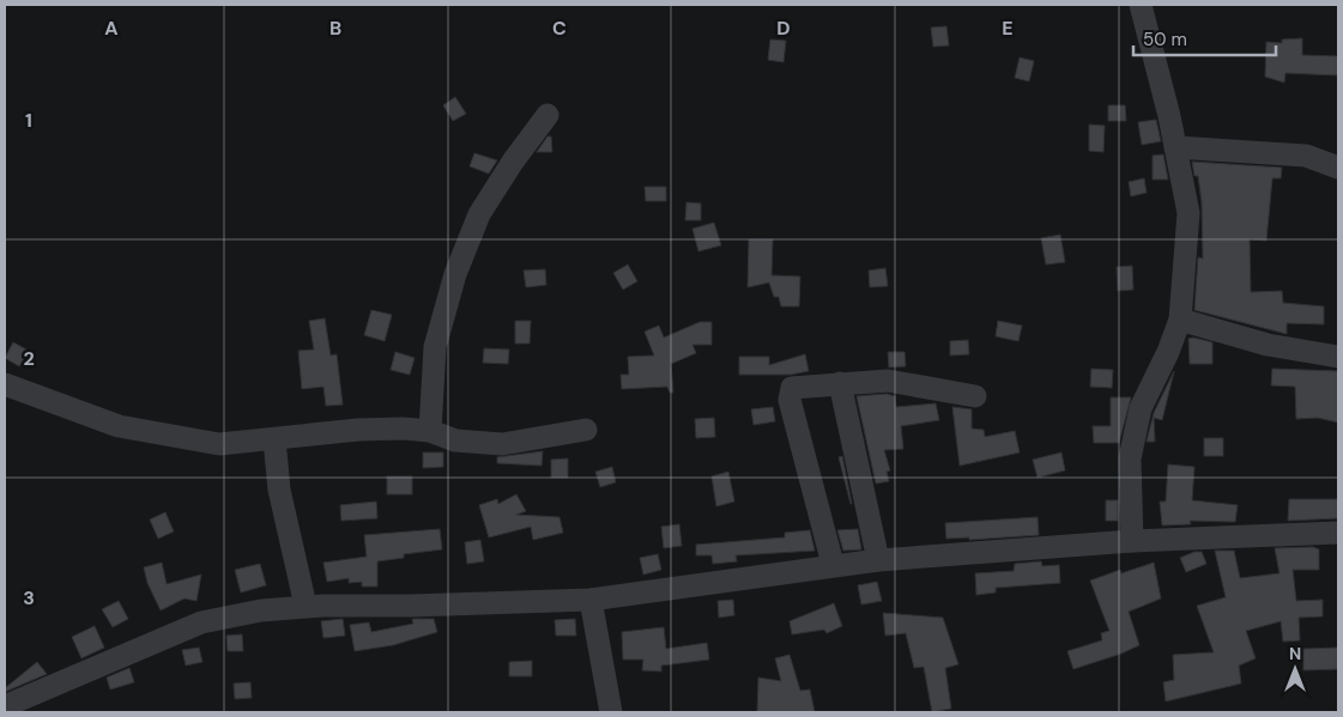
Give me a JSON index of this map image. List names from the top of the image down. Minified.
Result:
{"scale_bar":"50 m","north":"top","grid":{"columns":["A","B","C","D","E"],"rows":["1","2","3"]}}
